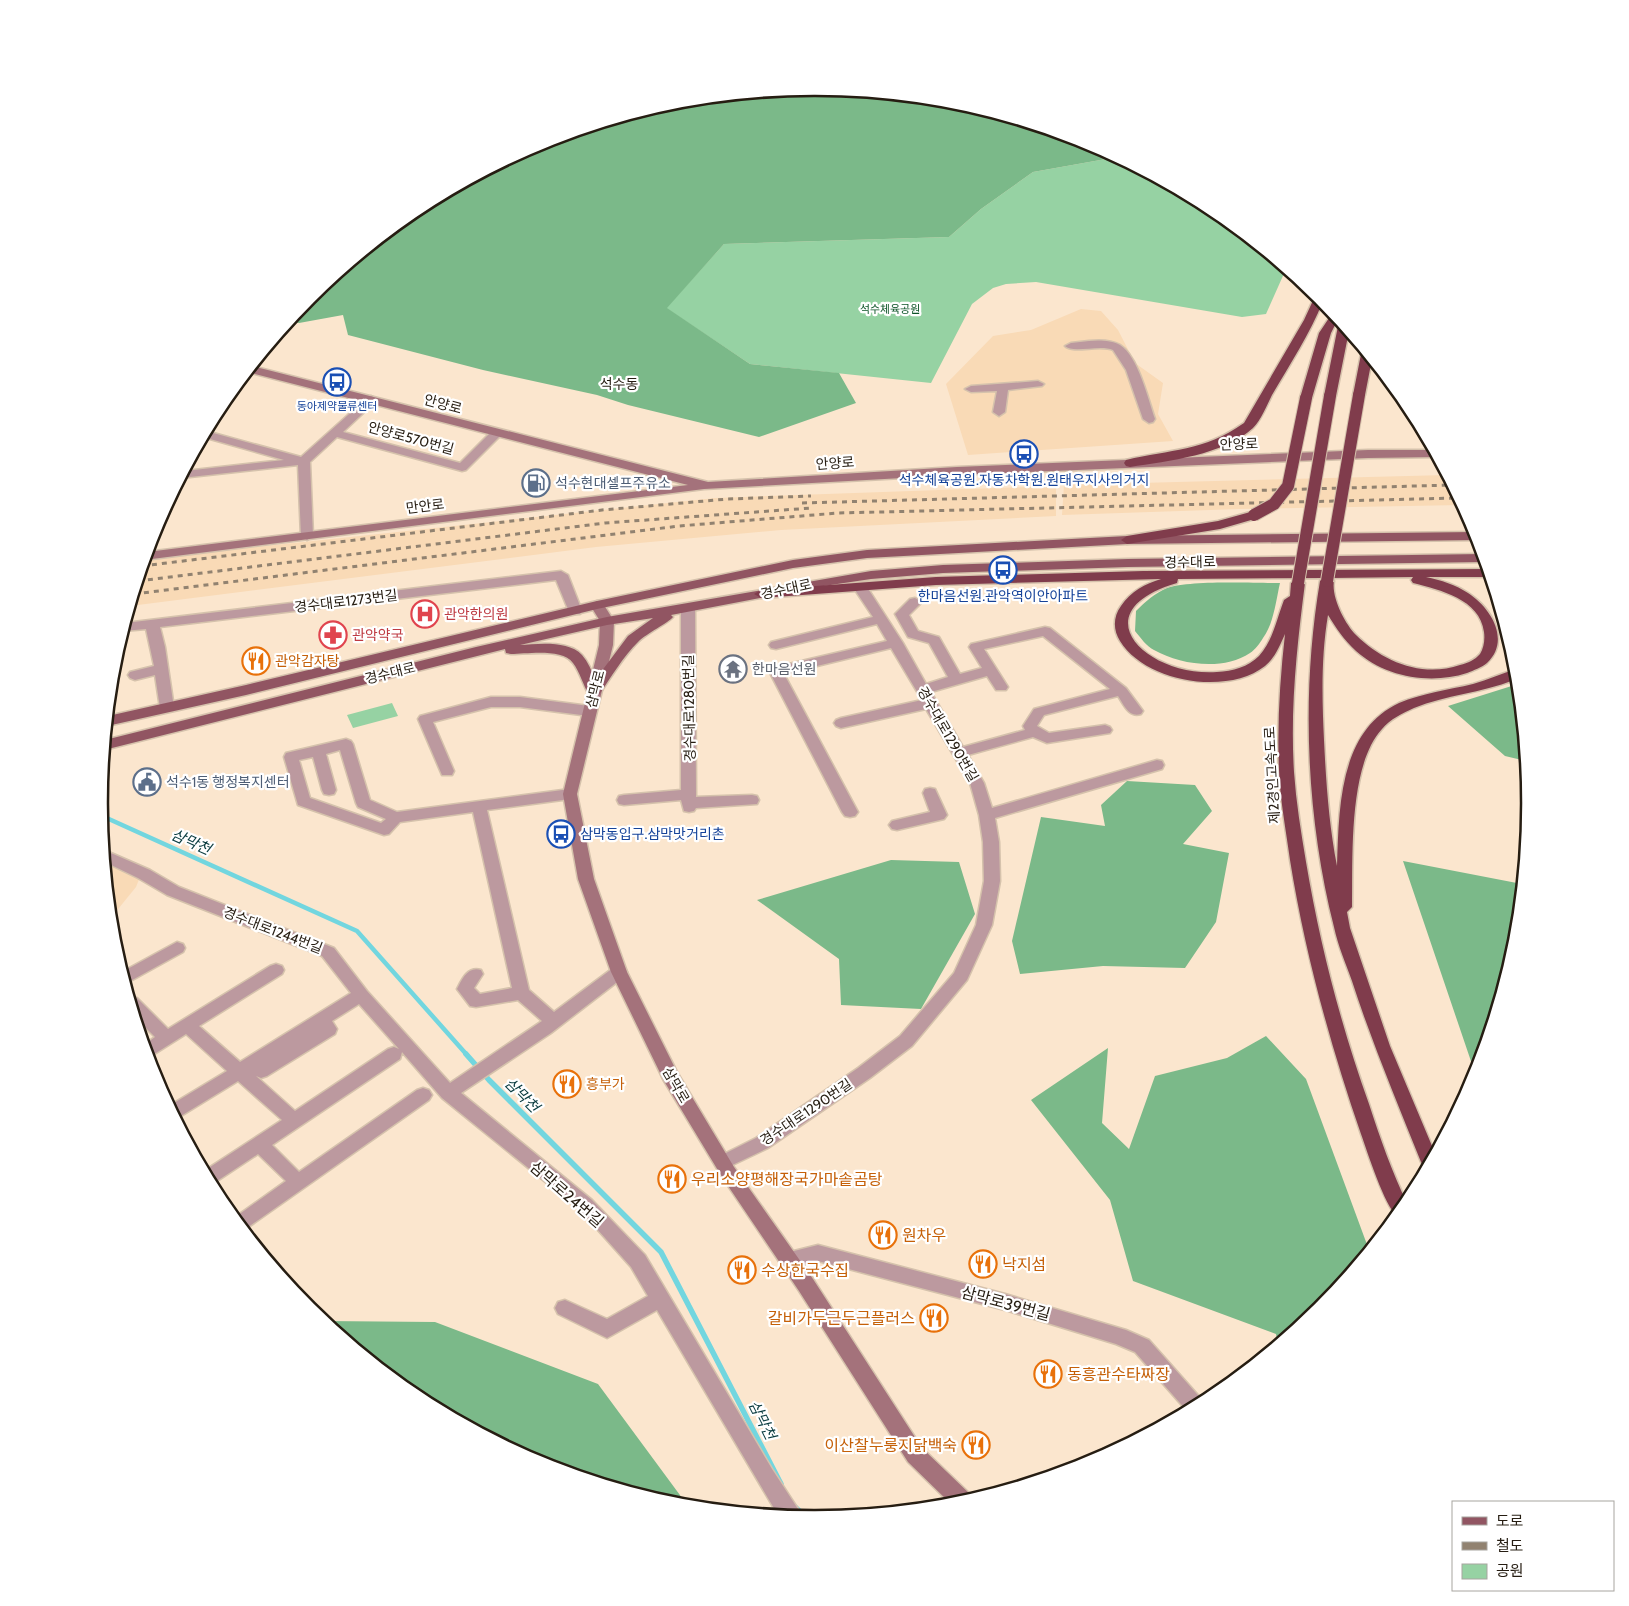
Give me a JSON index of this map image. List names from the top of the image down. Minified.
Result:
{"streets":{"highway":["제2경인고속도로"],"main road":["경수대로"],"street":["안양로","안양로570번길","만안로","경수대로1273번길","삼막로","경수대로1280번길","경수대로1290번길","경수대로1244번길","삼막로24번길","삼막로39번길"]},"crossings":[["안양로","안양로570번길"],["안양로","만안로"],["경수대로","경수대로1273번길"],["경수대로","삼막로"],["경수대로","경수대로1280번길"],["삼막로","경수대로1290번길"],["삼막로","삼막로39번길"],["경수대로1244번길","삼막로24번길"]],"districts":["석수동"],"water":["삼막천"],"parks":["석수체육공원"],"places":{"bus stop":["동아제약물류센터","석수체육공원.자동차학원.원태우지사의거지","한마음선원.관악역이안아파트","삼막동입구.삼막맛거리촌"],"fuel station":["석수현대셀프주유소"],"hospital":["관악한의원"],"pharmacy":["관악약국"],"restaurant":["관악감자탕","흥부가","우리소양평해장국가마솥곰탕","원차우","낙지섬","수상한국수집","갈비가두근두근플러스","동흥관수타짜장","이산찰누룽지닭백숙"],"temple":["한마음선원"],"public building":["석수1동 행정복지센터"]},"legend":["도로","철도","공원"]}
